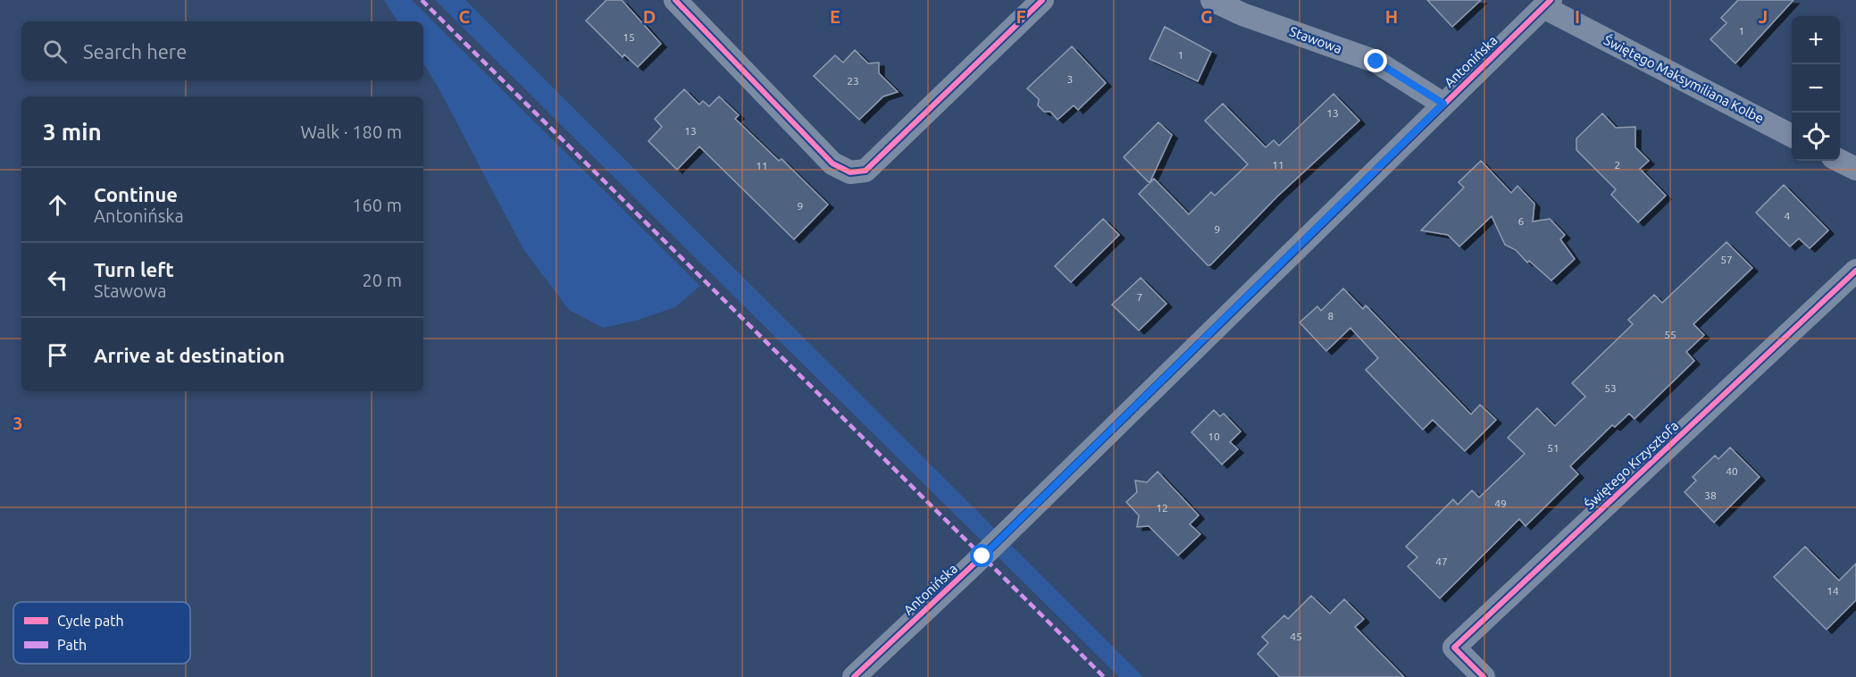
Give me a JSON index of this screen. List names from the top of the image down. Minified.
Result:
{"streets":{"street":["Stawowa","Antonińska","Świętego Maksymiliana Kolbe","Świętego Krzysztofa"]},"crossings":[["Stawowa","Antonińska"],["Antonińska","Świętego Maksymiliana Kolbe"]],"house_numbers":["1","15","1","3","23","13","13","11","2","11","9","4","6","9","57","7","8","55","53","10","51","40","38","49","12","47","14","45"],"legend":["Cycle path","Path"],"page":{"map_buttons":["+","−"],"search":"Search here","heading":["3 min","Walk · 180 m"],"list":[["Continue","Antonińska","160 m"],["Turn left","Stawowa","20 m"],"Arrive at destination"]},"grid":{"columns":["C","D","E","F","G","H","I","J"],"rows":["3"]}}
